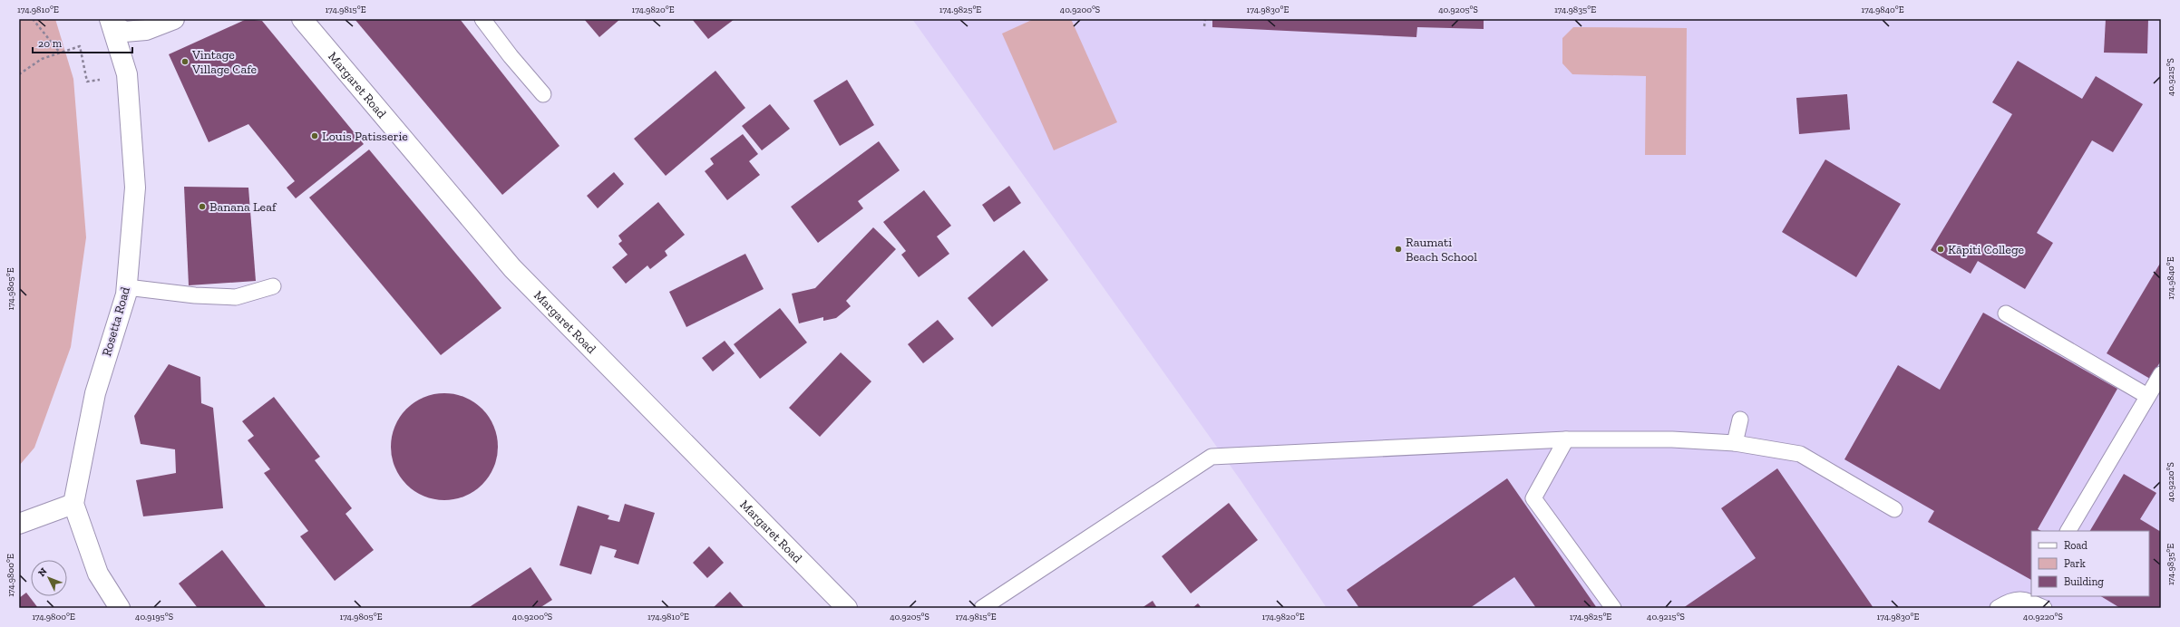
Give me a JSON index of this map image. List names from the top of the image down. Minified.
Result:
{"streets":{"street":["Margaret Road","Rosetta Road"]},"places":["Vintage Village Cafe","Louis Patisserie","Banana Leaf","Raumati Beach School","Kāpiti College"],"legend":["Road","Park","Building"],"scale_bar":"20 m","north":"top left","coordinates":["174.9810°E","174.9815°E","174.9820°E","174.9825°E","40.9200°S","174.9830°E","40.9205°S","174.9835°E","174.9840°E","40.9215°S","174.9805°E","40.9220°S","174.9800°E","40.9195°S"]}
